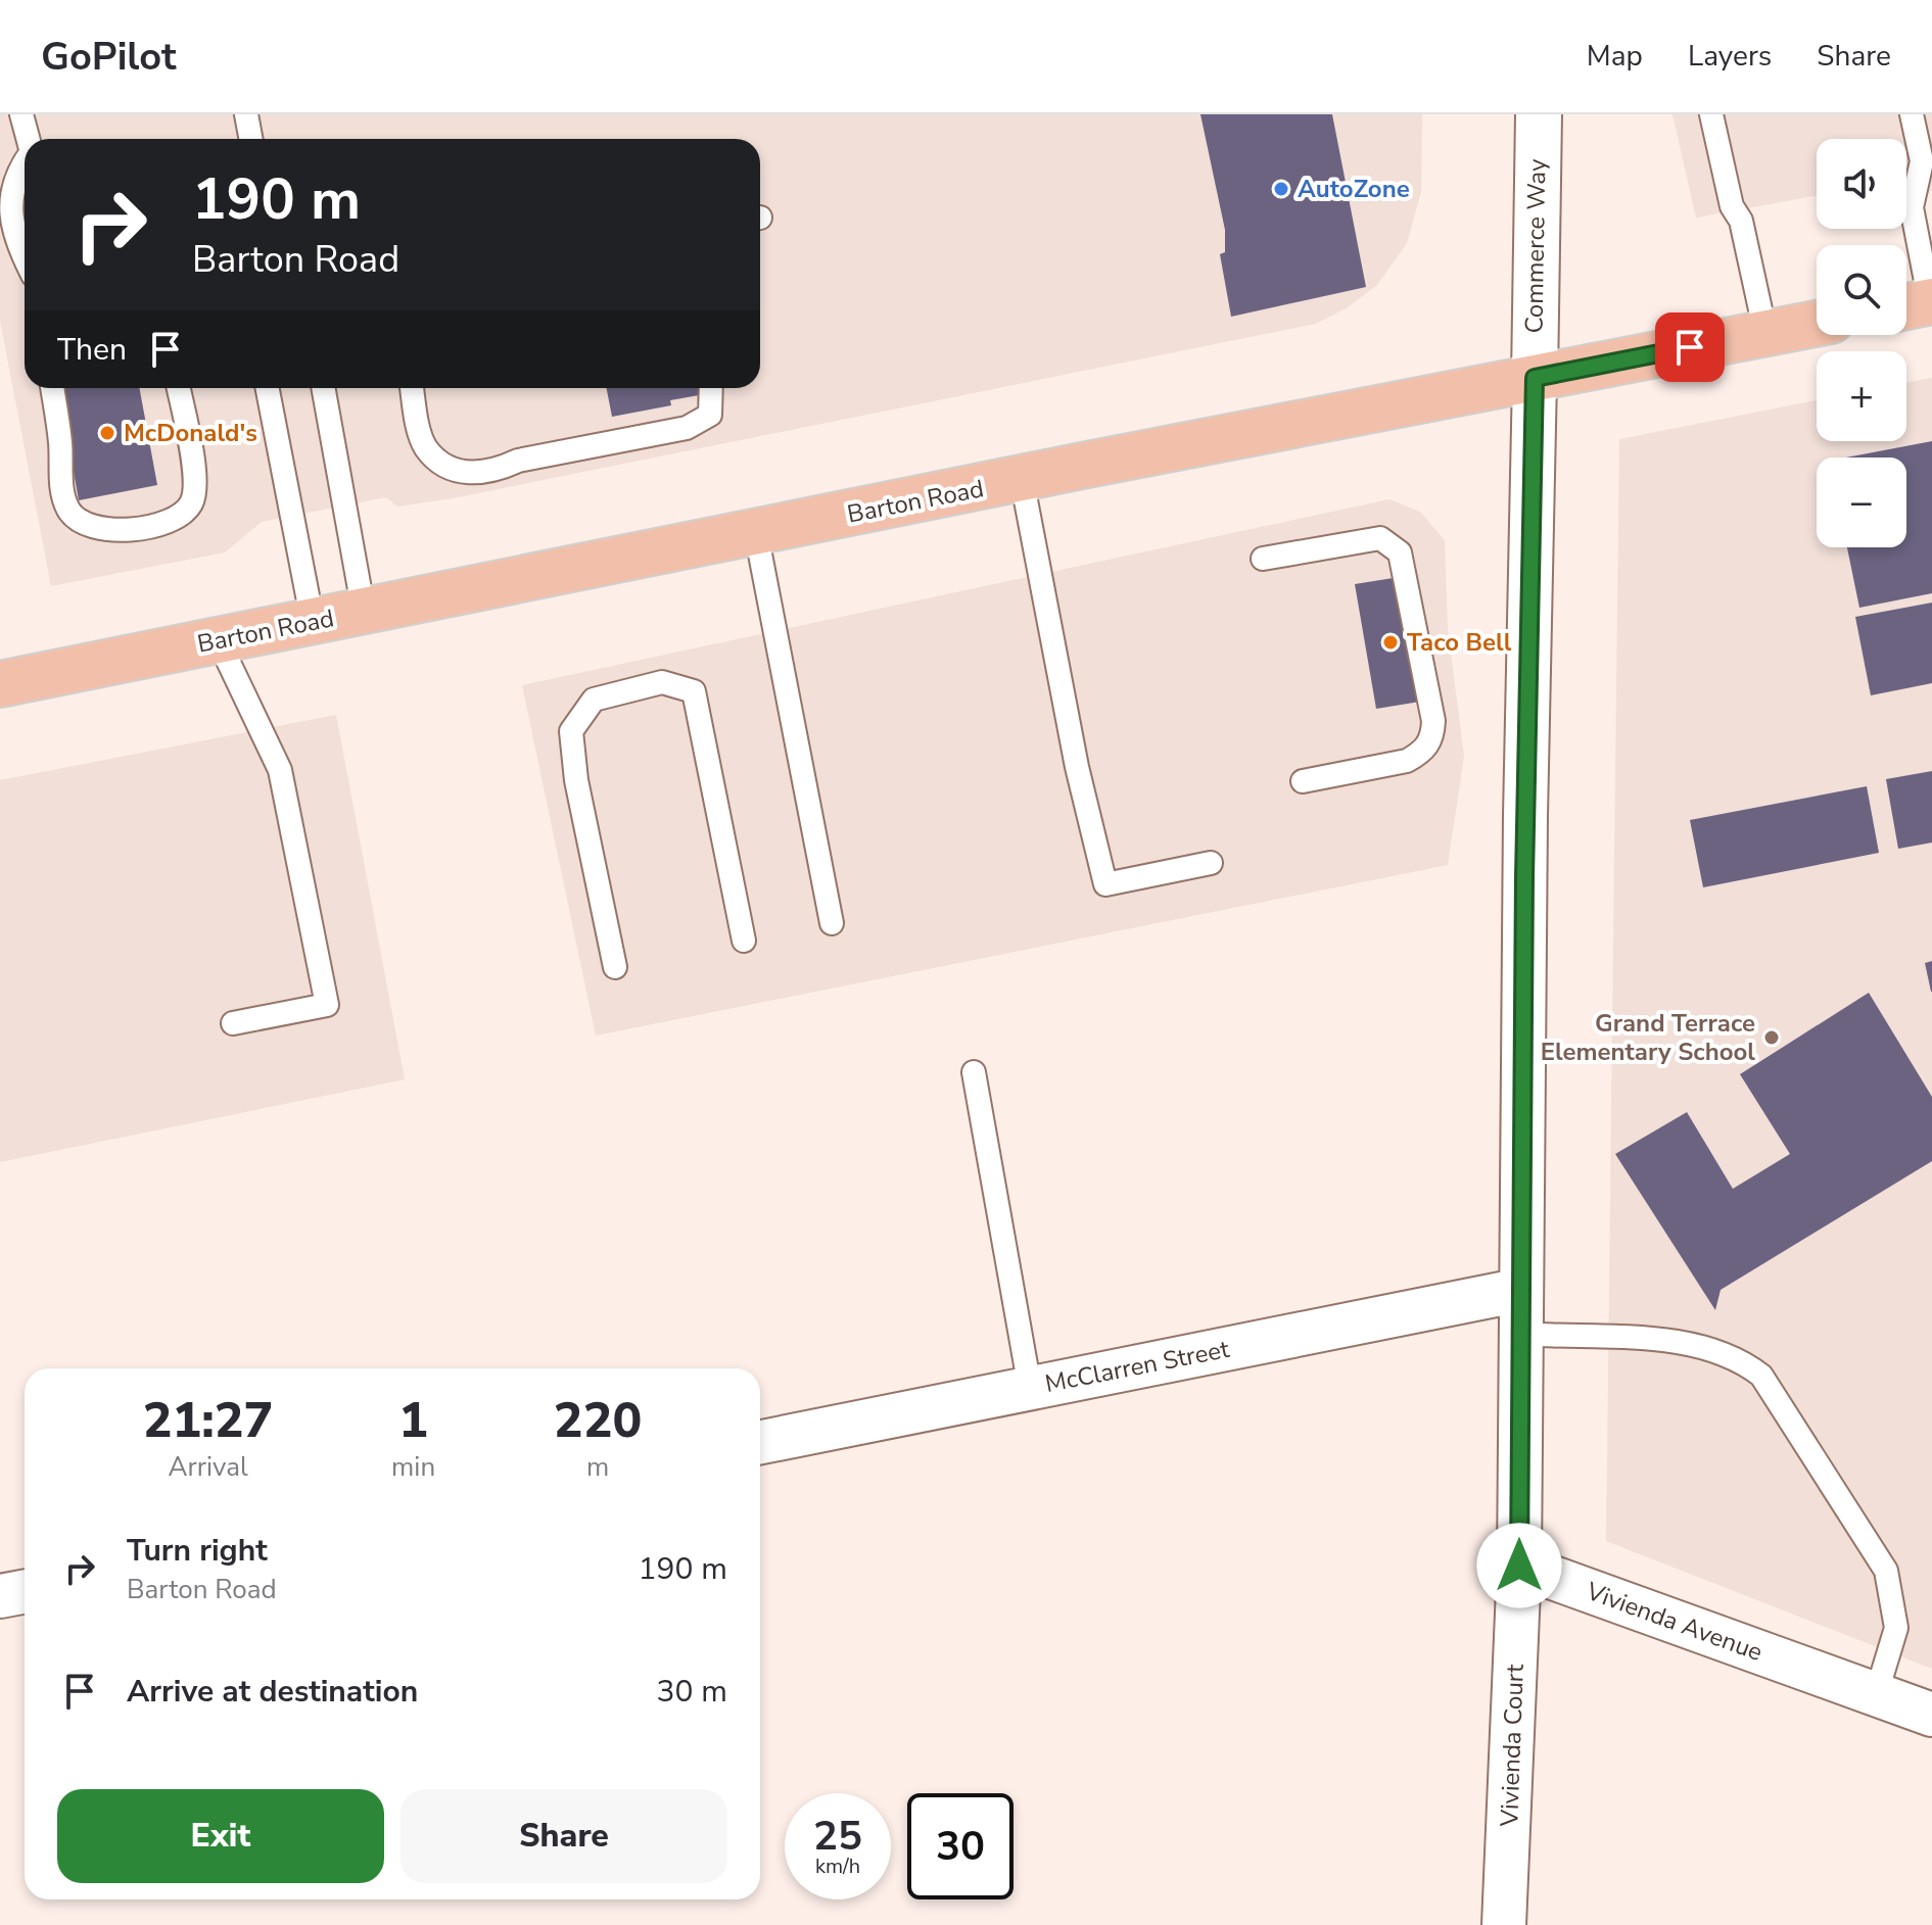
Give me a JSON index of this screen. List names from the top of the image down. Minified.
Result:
{"streets":{"main road":["Barton Road"],"street":["Commerce Way","McClarren Street","Vivienda Avenue","Vivienda Court"]},"crossings":[["Commerce Way","Barton Road"],["Vivienda Avenue","Vivienda Court"]],"places":["AutoZone","McDonald's","Taco Bell","Grand Terrace Elementary School"],"page":{"header":"GoPilot","nav":["Map","Layers","Share"],"map_buttons":["+","−"],"turn":["190 m","Barton Road"],"then":"Then","eta":["21:27","Arrival","1","min","220","m"],"list":[{"name":"Turn right","note":"Barton Road","value":"190 m"},{"name":"Arrive at destination","value":"30 m"}],"buttons":["Exit","Share"],"speed":"25 km/h","limit":"30"}}
